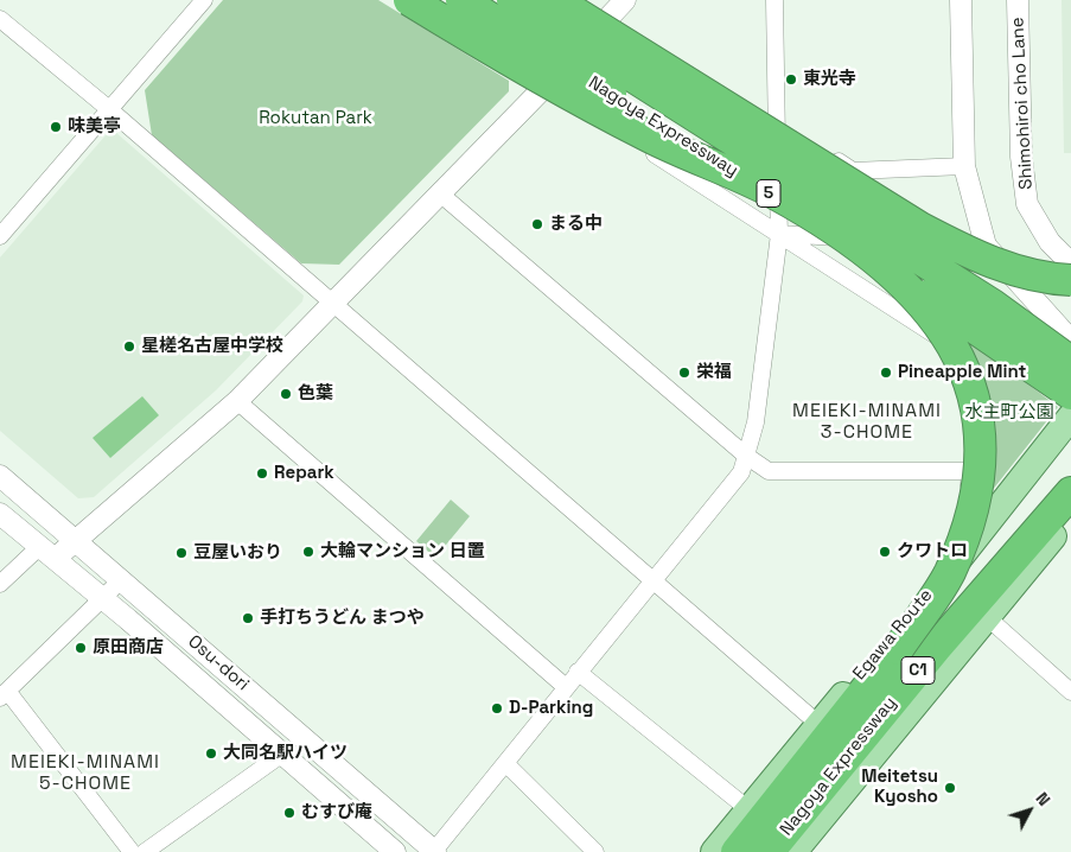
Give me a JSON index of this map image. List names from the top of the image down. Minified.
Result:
{"streets":{"highway":["Nagoya Expressway","5","C1"],"main road":["Egawa Route"],"street":["Shimohiroi cho Lane","Osu-dori"]},"districts":["MEIEKI-MINAMI 3-CHOME","MEIEKI-MINAMI 5-CHOME"],"parks":["Rokutan Park","水主町公園"],"places":["東光寺","味美亭","まる中","星槎名古屋中学校","栄福","Pineapple Mint","色葉","Repark","大輪マンション 日置","クワトロ","豆屋いおり","手打ちうどん まつや","原田商店","D-Parking","大同名駅ハイツ","Meitetsu Kyosho","むすび庵"],"north":"top right"}
